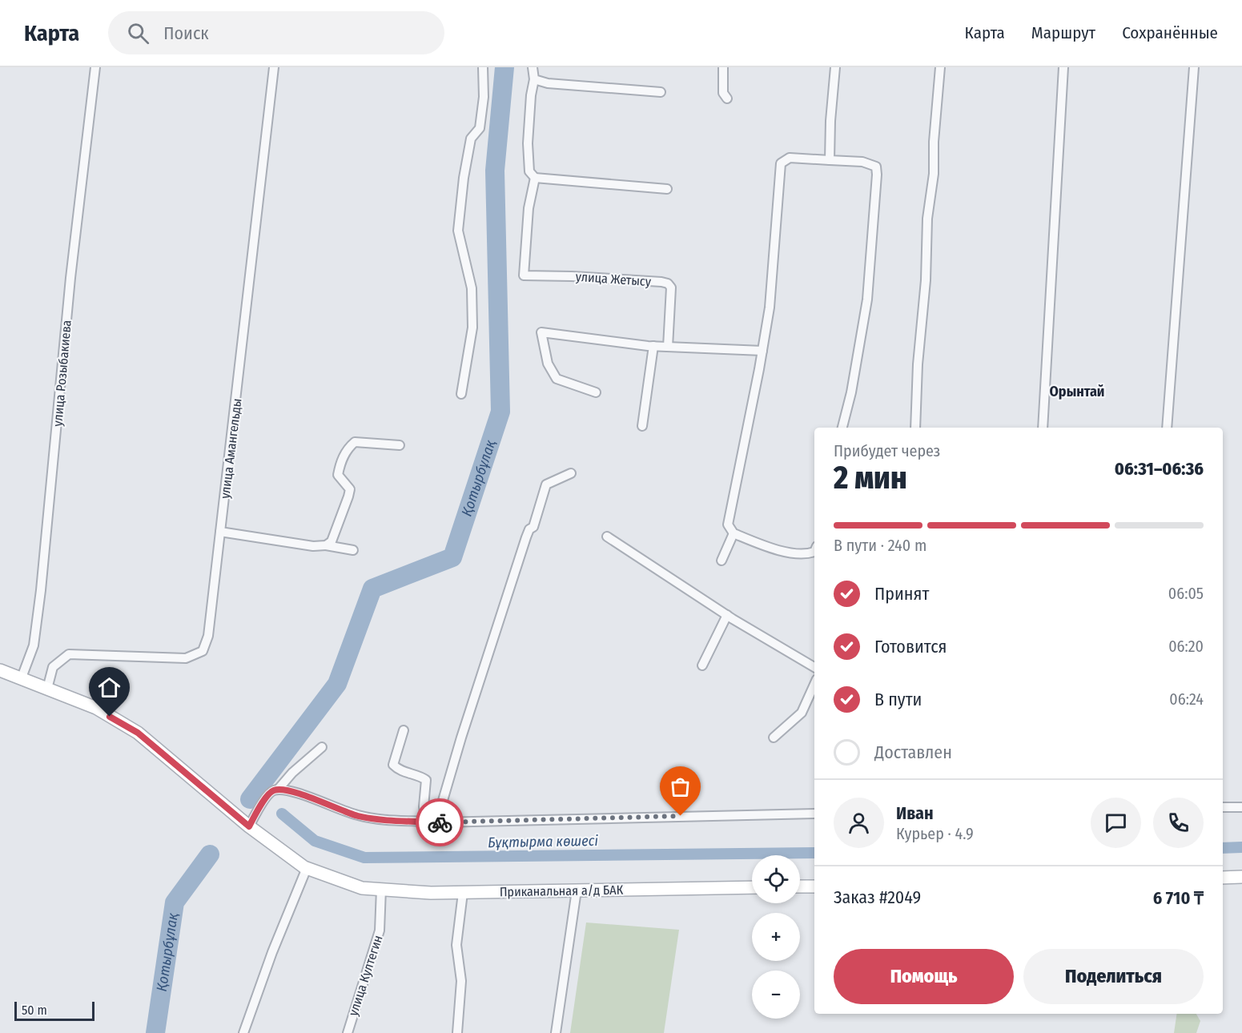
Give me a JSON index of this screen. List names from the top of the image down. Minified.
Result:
{"streets":{"main road":["Приканальная а/д БАК"],"street":["улица Жетысу","улица Розыбакиева","улица Амангельды","улица Култегин"]},"crossings":[["улица Розыбакиева","Приканальная а/д БАК"],["улица Амангельды","Приканальная а/д БАК"],["Приканальная а/д БАК","улица Култегин"]],"districts":["Орынтай"],"water":["Қотырбұлақ","Бұқтырма көшесі"],"scale_bar":"50 m","page":{"header":"Карта","search":"Поиск","nav":["Карта","Маршрут","Сохранённые"],"heading":["2 мин","Прибудет через","06:31–06:36"],"panel":["Иван","Курьер · 4.9","Заказ #2049","6 710 ₸"],"bar":"В пути · 240 m","list":[["Принят","06:05"],["Готовится","06:20"],["В пути","06:24"],"Доставлен"],"map_buttons":["+","−"],"buttons":["Помощь","Поделиться"],"scale":"50 m"}}
